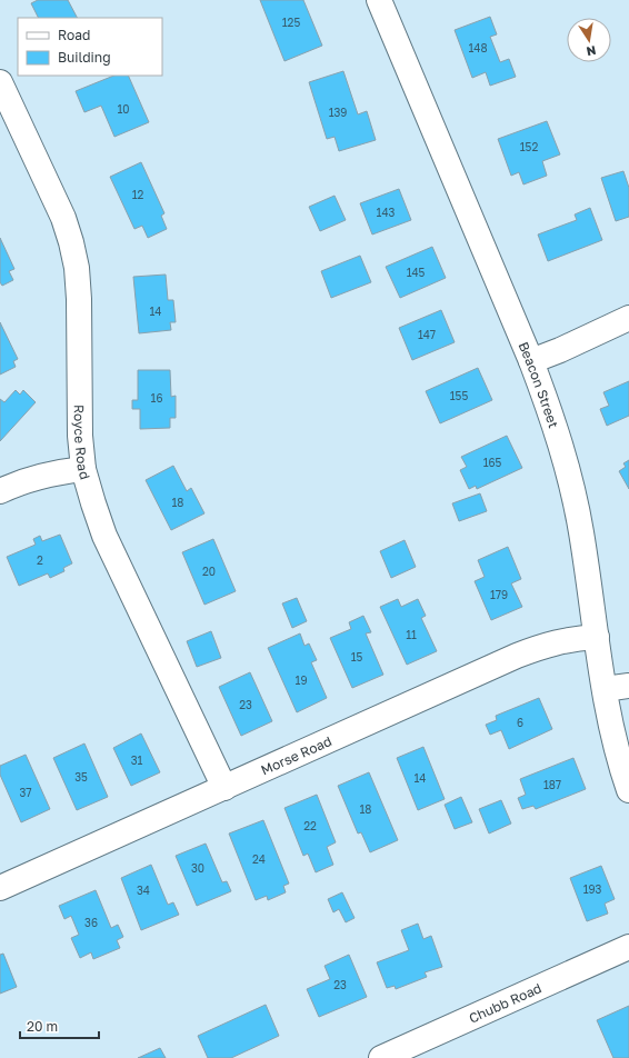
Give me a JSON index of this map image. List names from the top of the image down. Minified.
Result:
{"streets":{"street":["Beacon Street","Royce Road","Morse Road","Chubb Road"]},"crossings":[["Beacon Street","Morse Road"],["Royce Road","Morse Road"]],"house_numbers":["125","148","10","139","152","12","143","145","14","147","155","16","165","18","2","20","179","11","15","19","23","6","31","35","14","187","37","18","22","24","30","193","34","36","23"],"legend":["Road","Building"],"scale_bar":"20 m","north":"bottom"}
